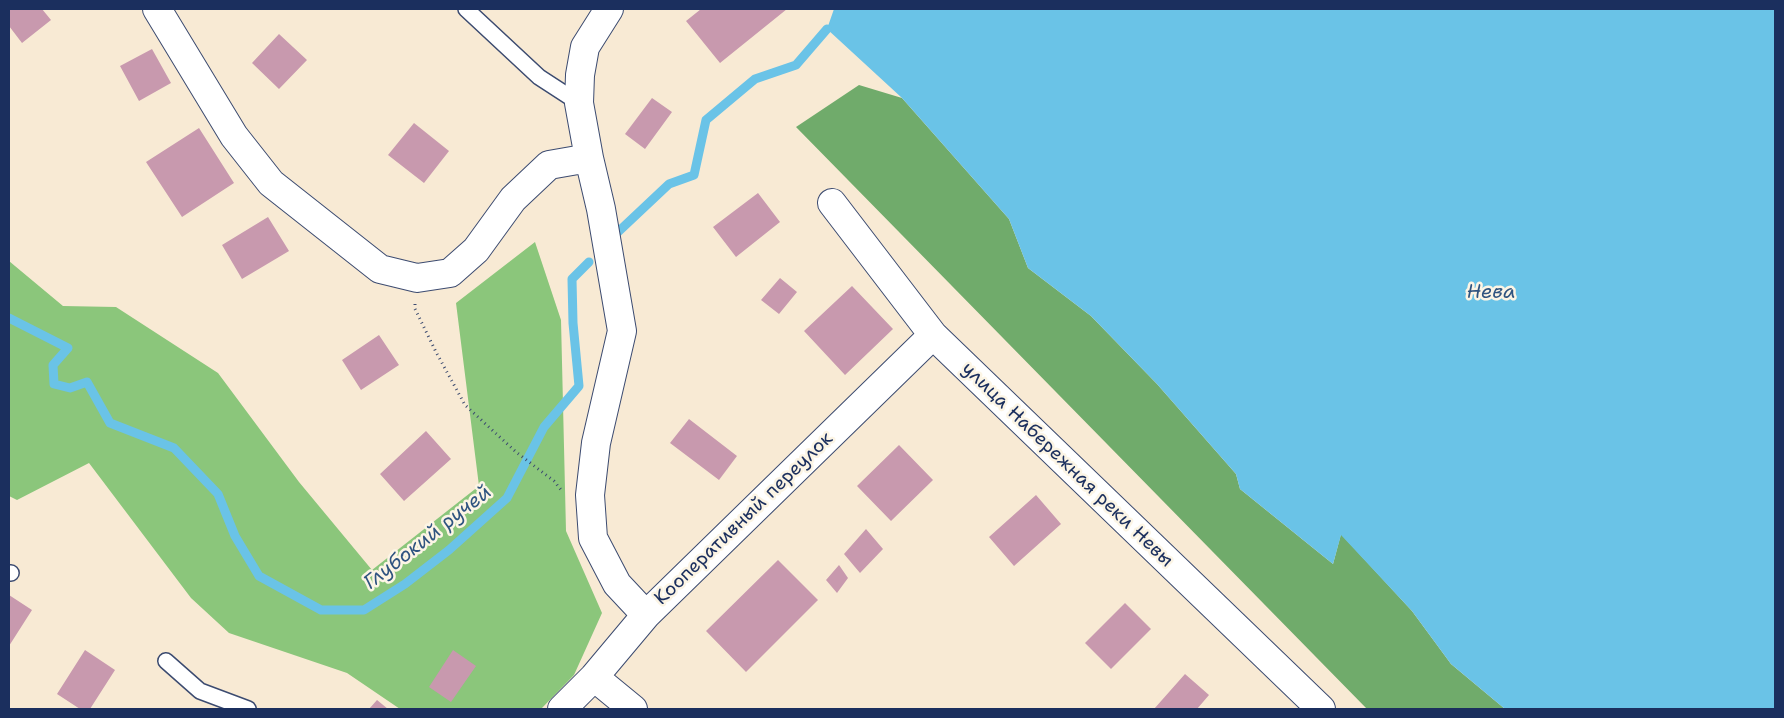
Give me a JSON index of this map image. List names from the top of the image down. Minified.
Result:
{"streets":{"street":["улица Набережная реки Невы","Кооперативный переулок"]},"crossings":[["улица Набережная реки Невы","Кооперативный переулок"]],"water":["Нева","Глубокий ручей"]}
